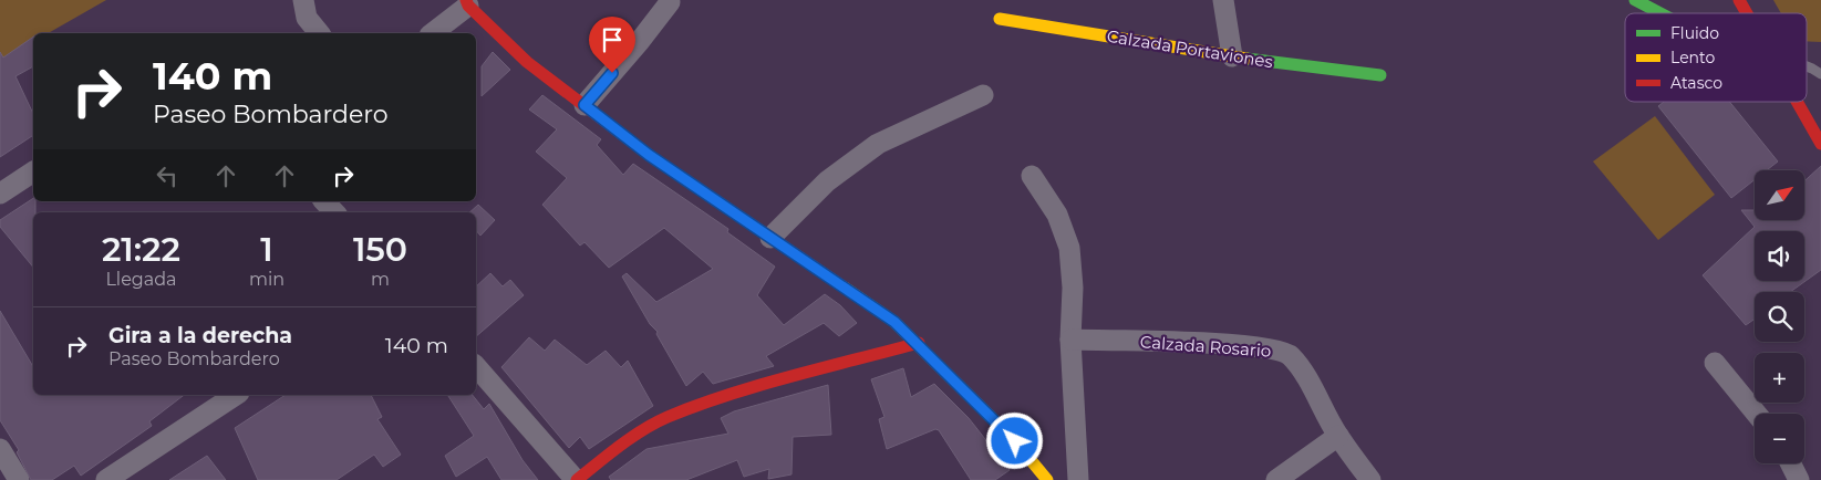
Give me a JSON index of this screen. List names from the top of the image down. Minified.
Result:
{"streets":{"street":["Calzada Portaviones","Calzada Rosario"]},"legend":["Fluido","Lento","Atasco"],"north":"top right","page":{"turn":["140 m","Paseo Bombardero"],"map_buttons":["+","−"],"eta":["21:22","Llegada","1","min","150","m"],"list":[{"name":"Gira a la derecha","note":"Paseo Bombardero","value":"140 m"}]}}
